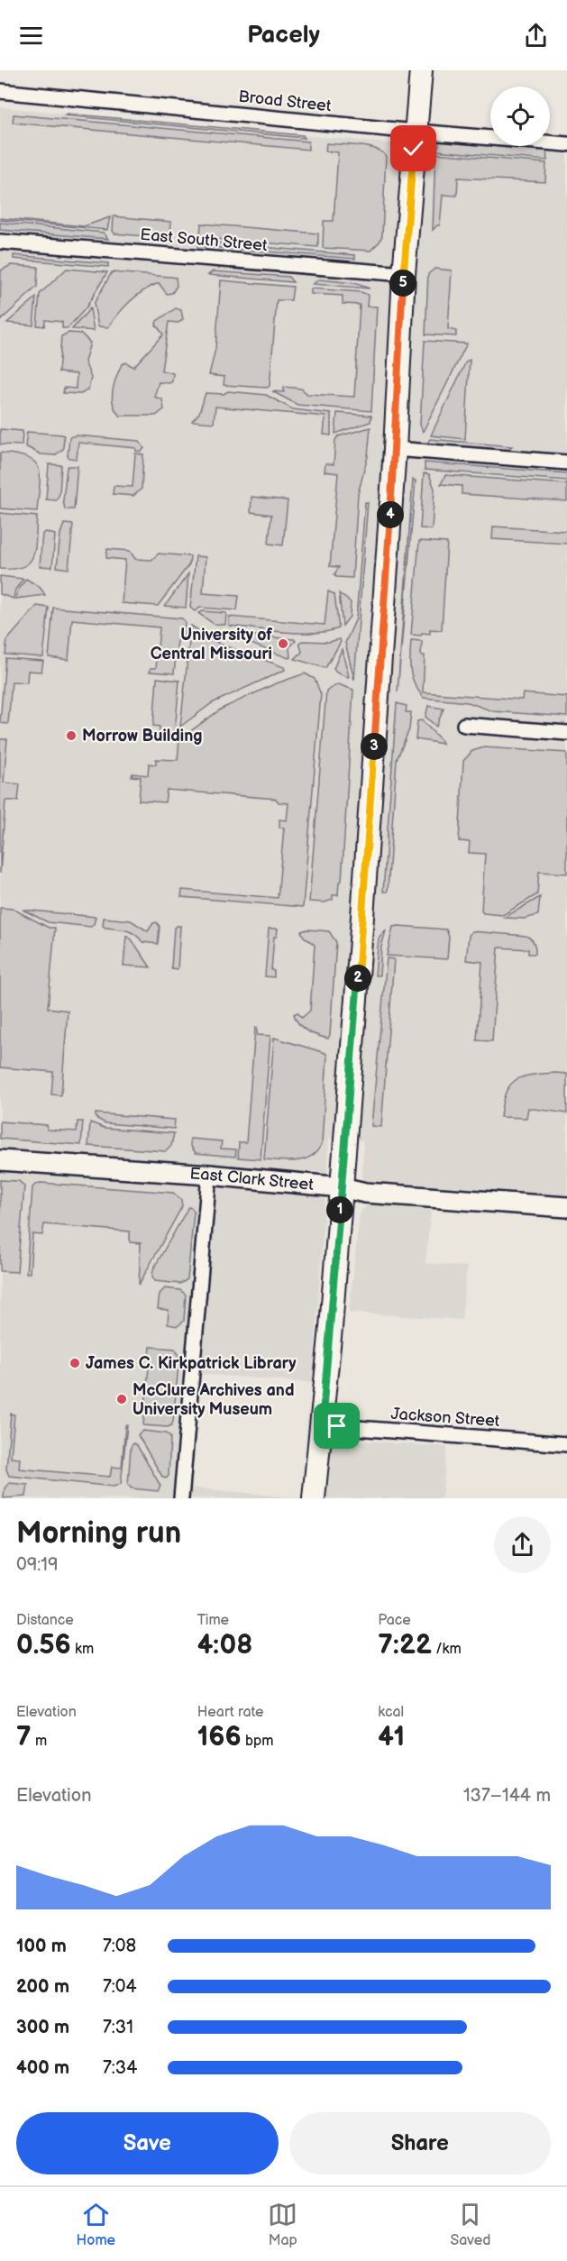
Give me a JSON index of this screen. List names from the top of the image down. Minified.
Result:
{"streets":{"street":["Broad Street","East South Street","East Clark Street","Jackson Street"]},"places":["University of Central Missouri","Morrow Building","James C. Kirkpatrick Library","McClure Archives and University Museum"],"page":{"header":"Pacely","pins":["5","4","3","2","1"],"heading":["Morning run","09:19"],"stats":[["Distance","0.56 km"],["Time","4:08"],["Pace","7:22 /km"],["Elevation","7 m"],["Heart rate","166 bpm"],["kcal","41"]],"chart":["Elevation","137–144 m"],"list":[{"name":"100 m","note":"7:08"},{"name":"200 m","note":"7:04"},{"name":"300 m","note":"7:31"},{"name":"400 m","note":"7:34"}],"buttons":["Save","Share"],"tabs":["Home","Map","Saved"]}}
